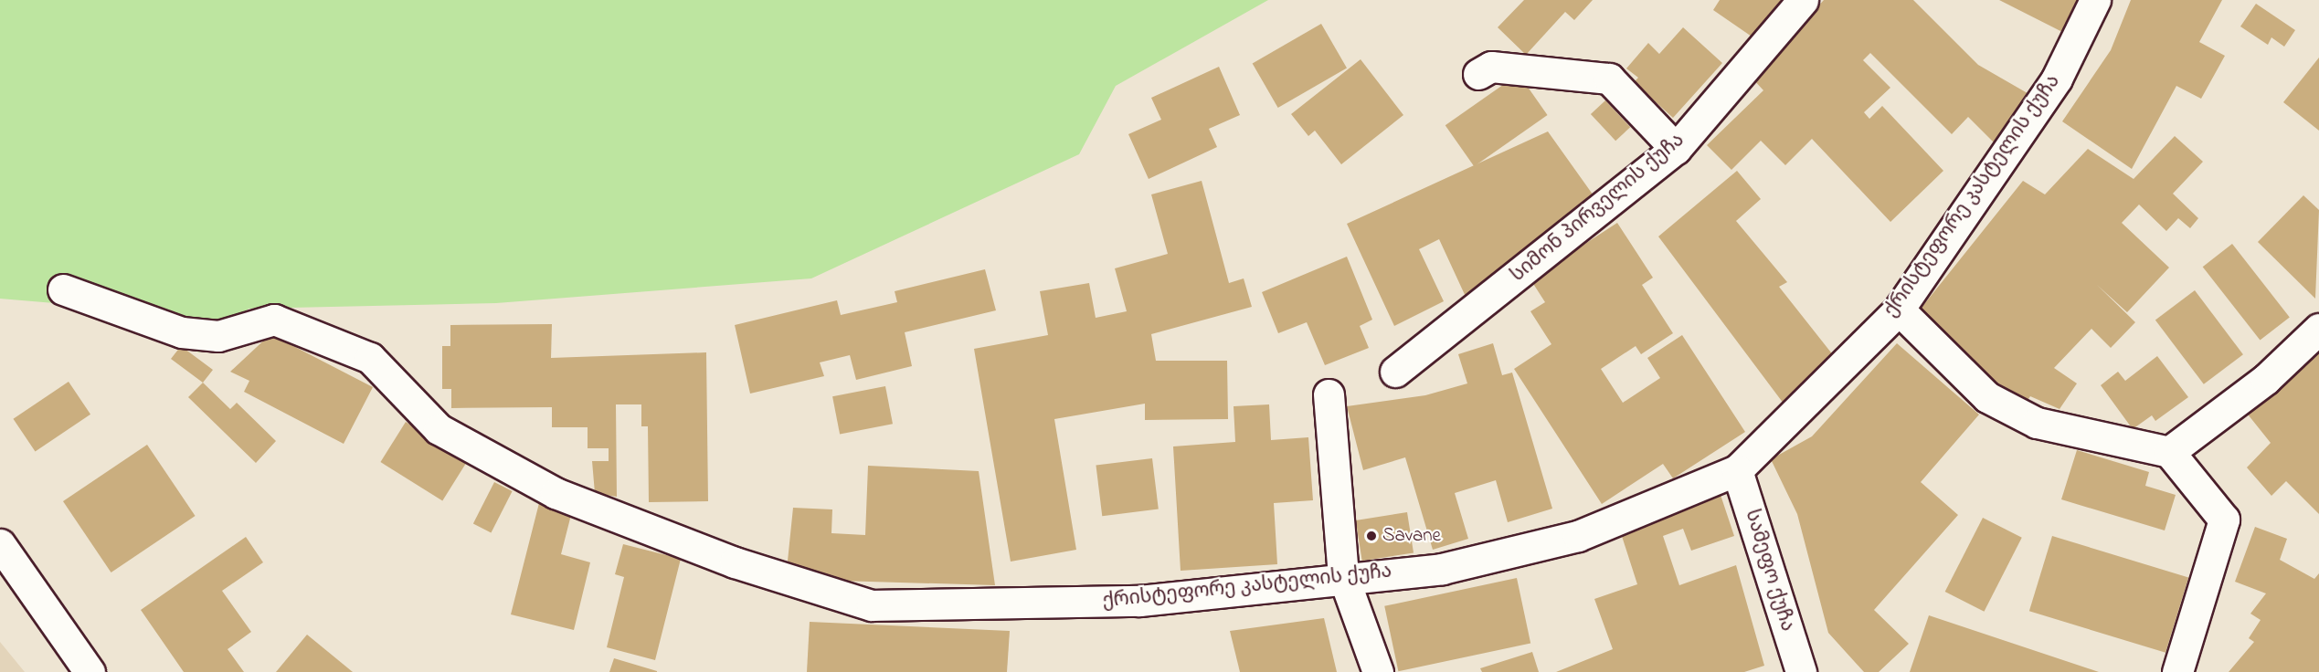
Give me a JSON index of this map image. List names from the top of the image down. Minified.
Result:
{"streets":{"street":["ქრისტეფორე კასტელის ქუჩა","სიმონ პირველის ქუჩა","სამეფო ქუჩა"]},"crossings":[["ქრისტეფორე კასტელის ქუჩა","სამეფო ქუჩა"]],"places":["Savane"]}
